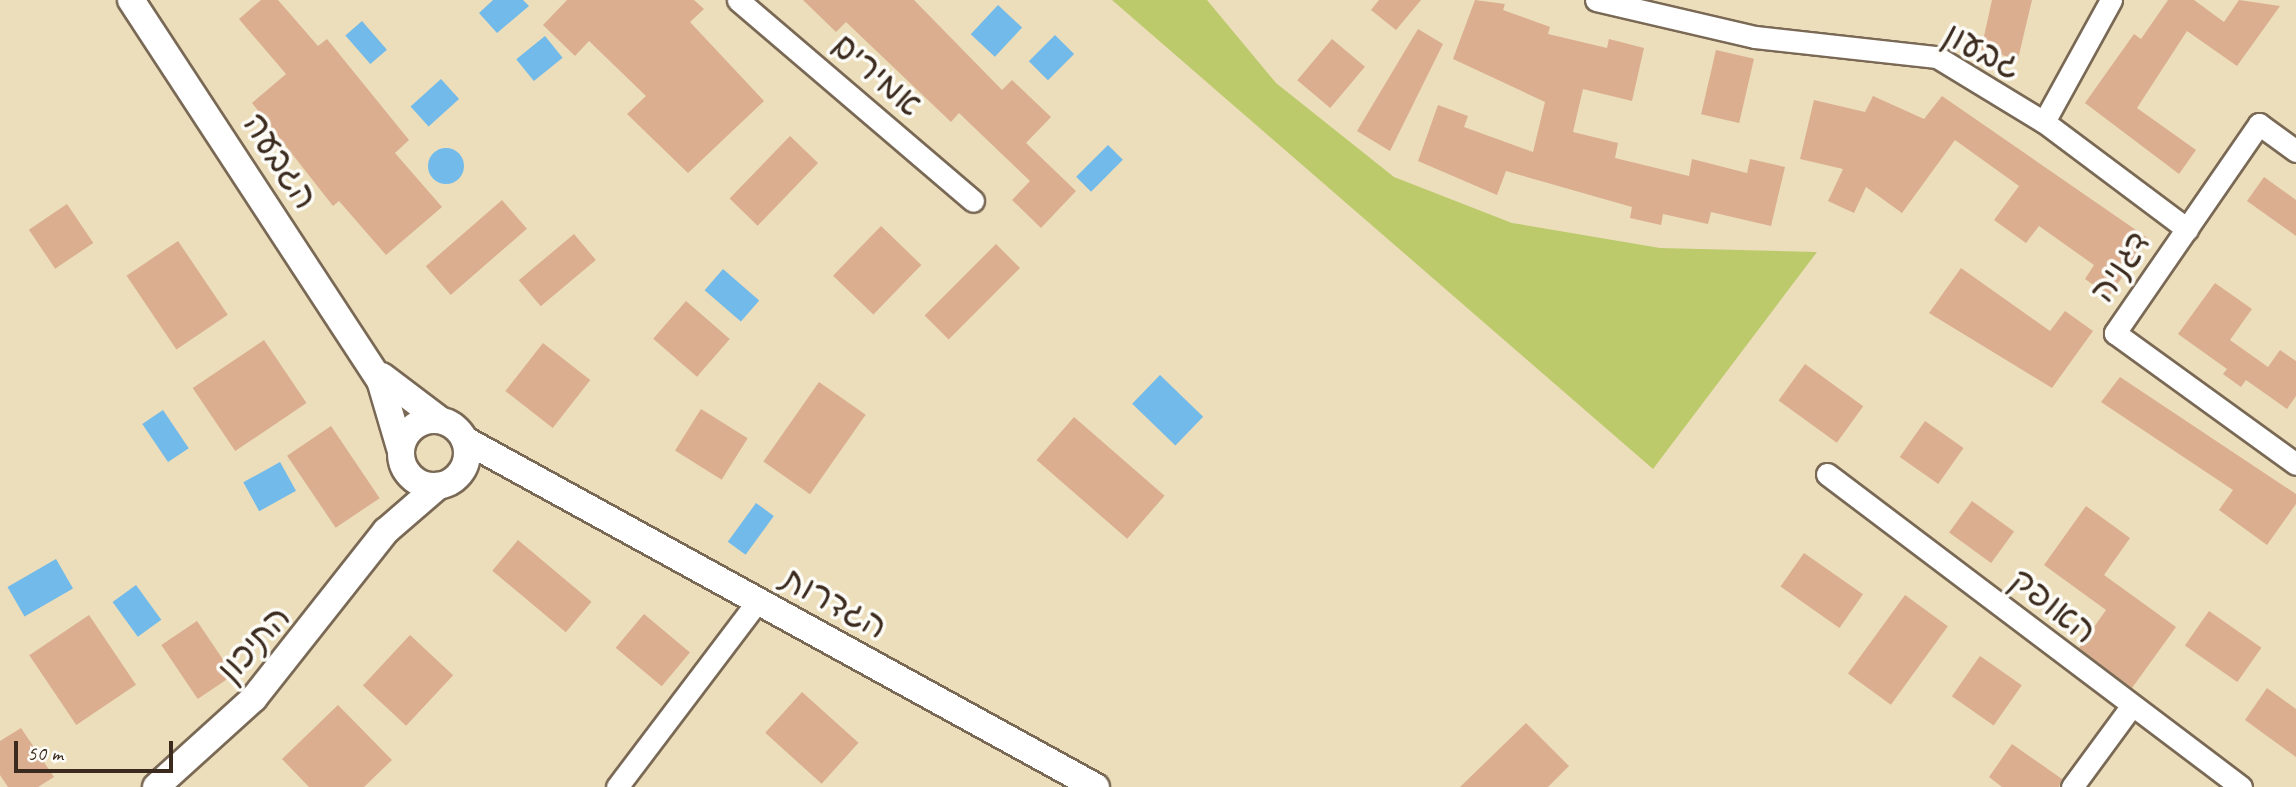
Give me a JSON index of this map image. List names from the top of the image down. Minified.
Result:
{"streets":{"street":["גבעון","אמירים","הגבעה","דגניה","הגדרות","האופק","התיכון"]},"crossings":[["גבעון","דגניה"],["הגבעה","הגדרות"],["הגבעה","התיכון"]],"scale_bar":"50 m"}
